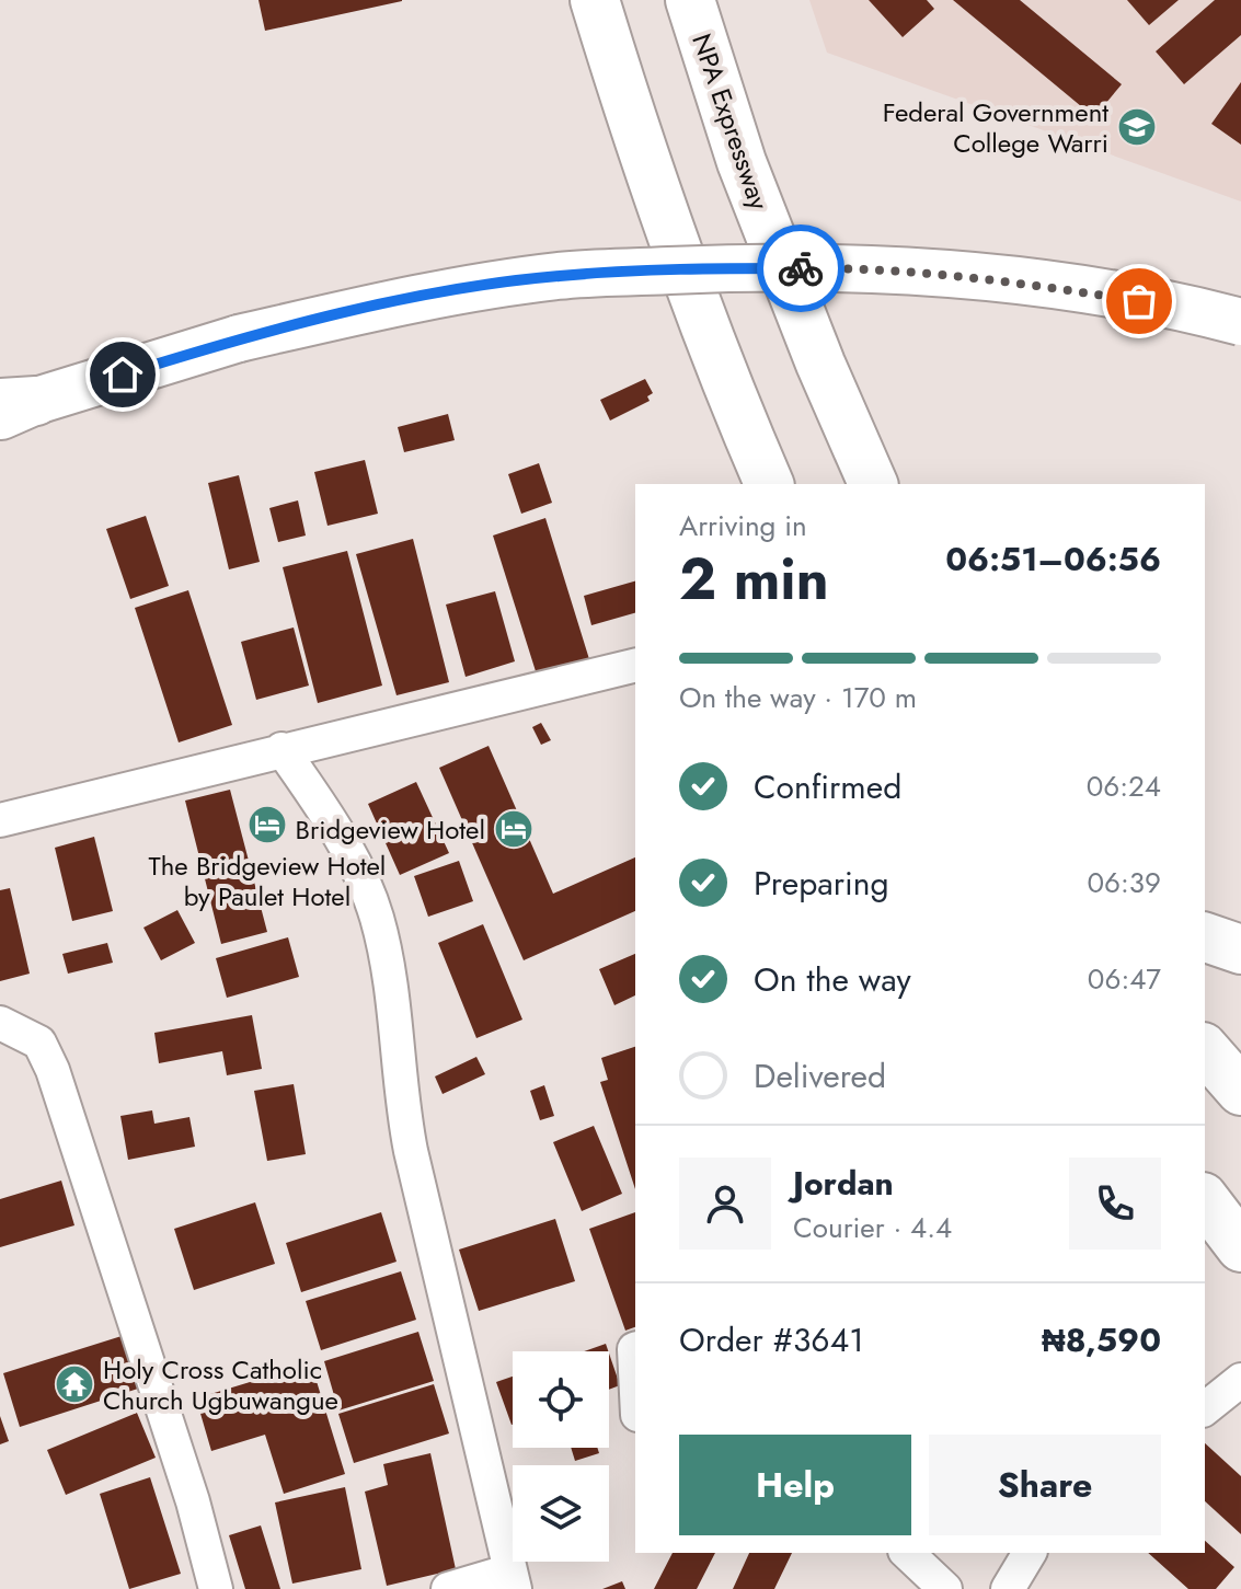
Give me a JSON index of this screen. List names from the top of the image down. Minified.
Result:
{"streets":{"main road":["NPA Expressway"]},"places":{"school or university":["Federal Government College Warri"],"hotel":["The Bridgeview Hotel by Paulet Hotel","Bridgeview Hotel"],"temple":["Holy Cross Catholic Church Ugbuwangue"]},"page":{"heading":["2 min","Arriving in","06:51–06:56"],"panel":["Jordan","Courier · 4.4","Order #3641","₦8,590"],"bar":"On the way · 170 m","list":[["Confirmed","06:24"],["Preparing","06:39"],["On the way","06:47"],"Delivered"],"buttons":["Help","Share"]}}
